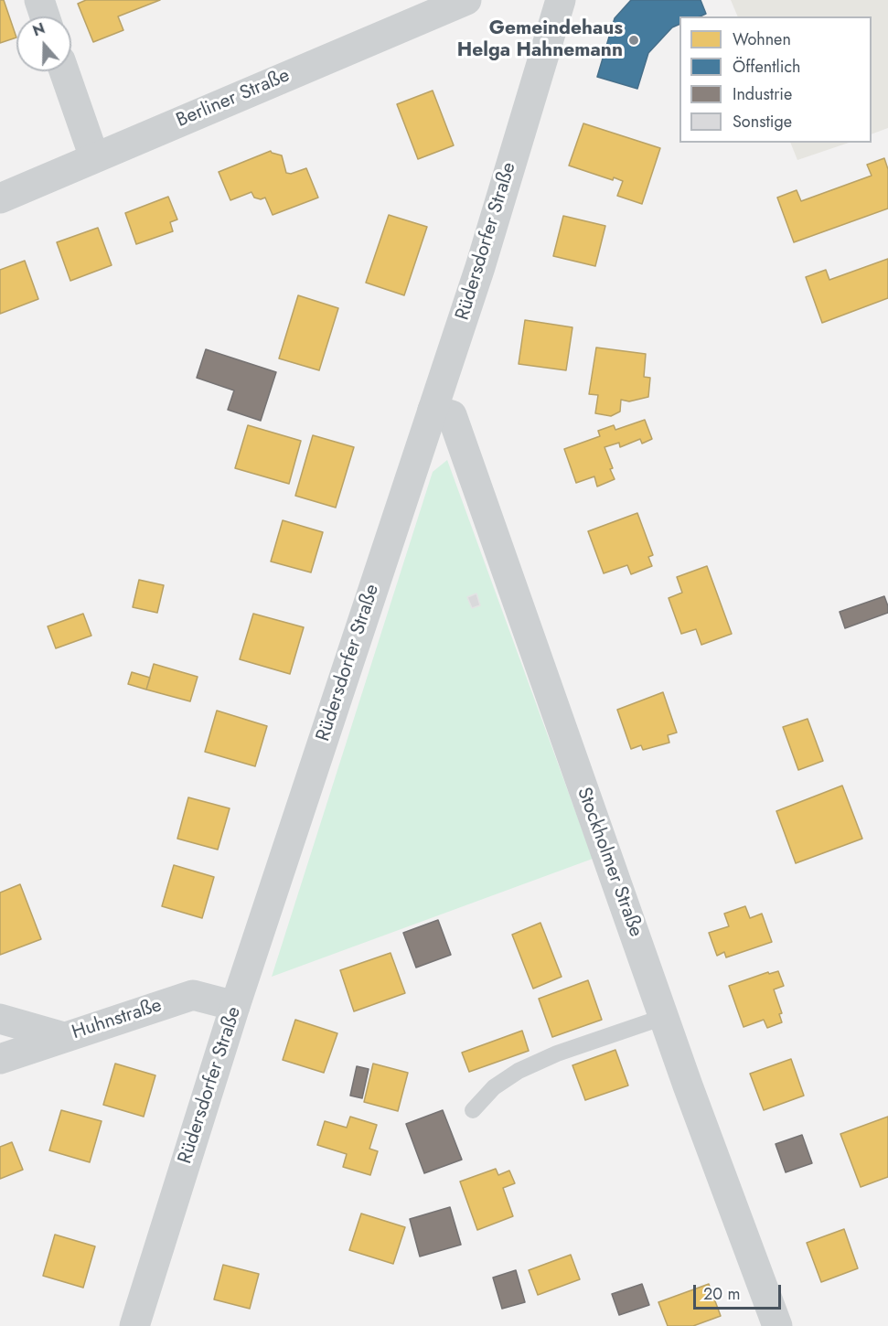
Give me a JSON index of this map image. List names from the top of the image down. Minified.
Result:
{"streets":{"street":["Berliner Straße","Rüdersdorfer Straße","Stockholmer Straße","Huhnstraße"]},"crossings":[["Rüdersdorfer Straße","Stockholmer Straße"],["Rüdersdorfer Straße","Huhnstraße"]],"places":["Gemeindehaus Helga Hahnemann"],"legend":["Wohnen","Öffentlich","Industrie","Sonstige"],"scale_bar":"20 m","north":"top"}
